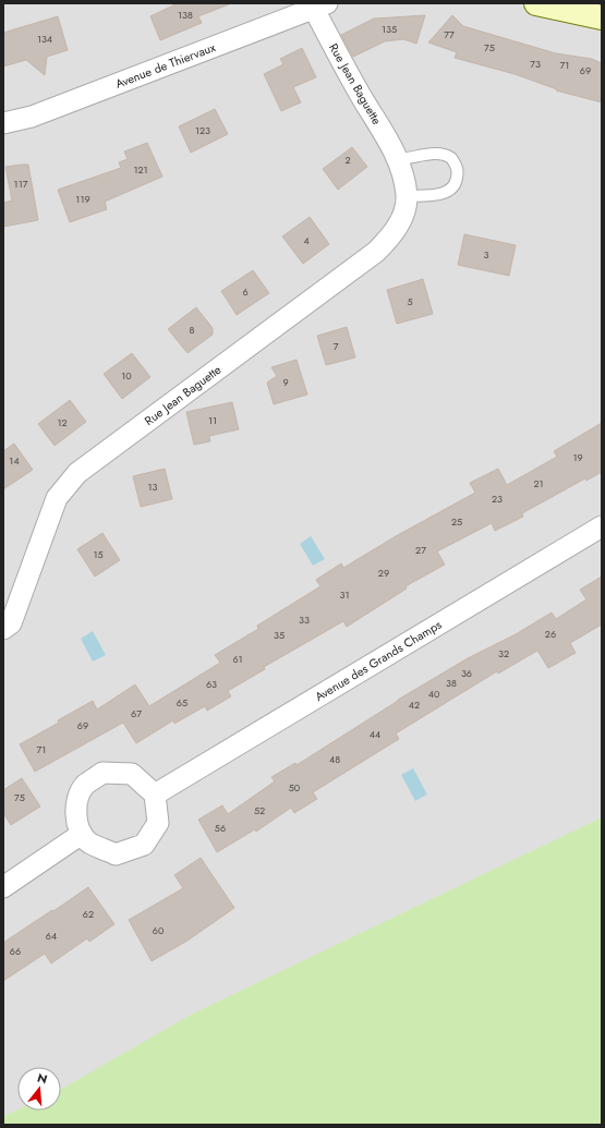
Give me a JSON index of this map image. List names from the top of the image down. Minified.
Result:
{"streets":{"street":["Avenue de Thiervaux","Rue Jean Baguette","Avenue des Grands Champs"]},"crossings":[["Avenue de Thiervaux","Rue Jean Baguette"]],"house_numbers":["138","135","77","134","75","73","71","69","123","2","121","117","119","4","3","6","5","8","7","10","9","11","12","19","14","21","13","23","25","27","15","29","31","33","26","35","32","61","36","38","63","40","65","42","67","69","44","71","48","50","75","52","56","62","60","64","66"],"north":"top"}
